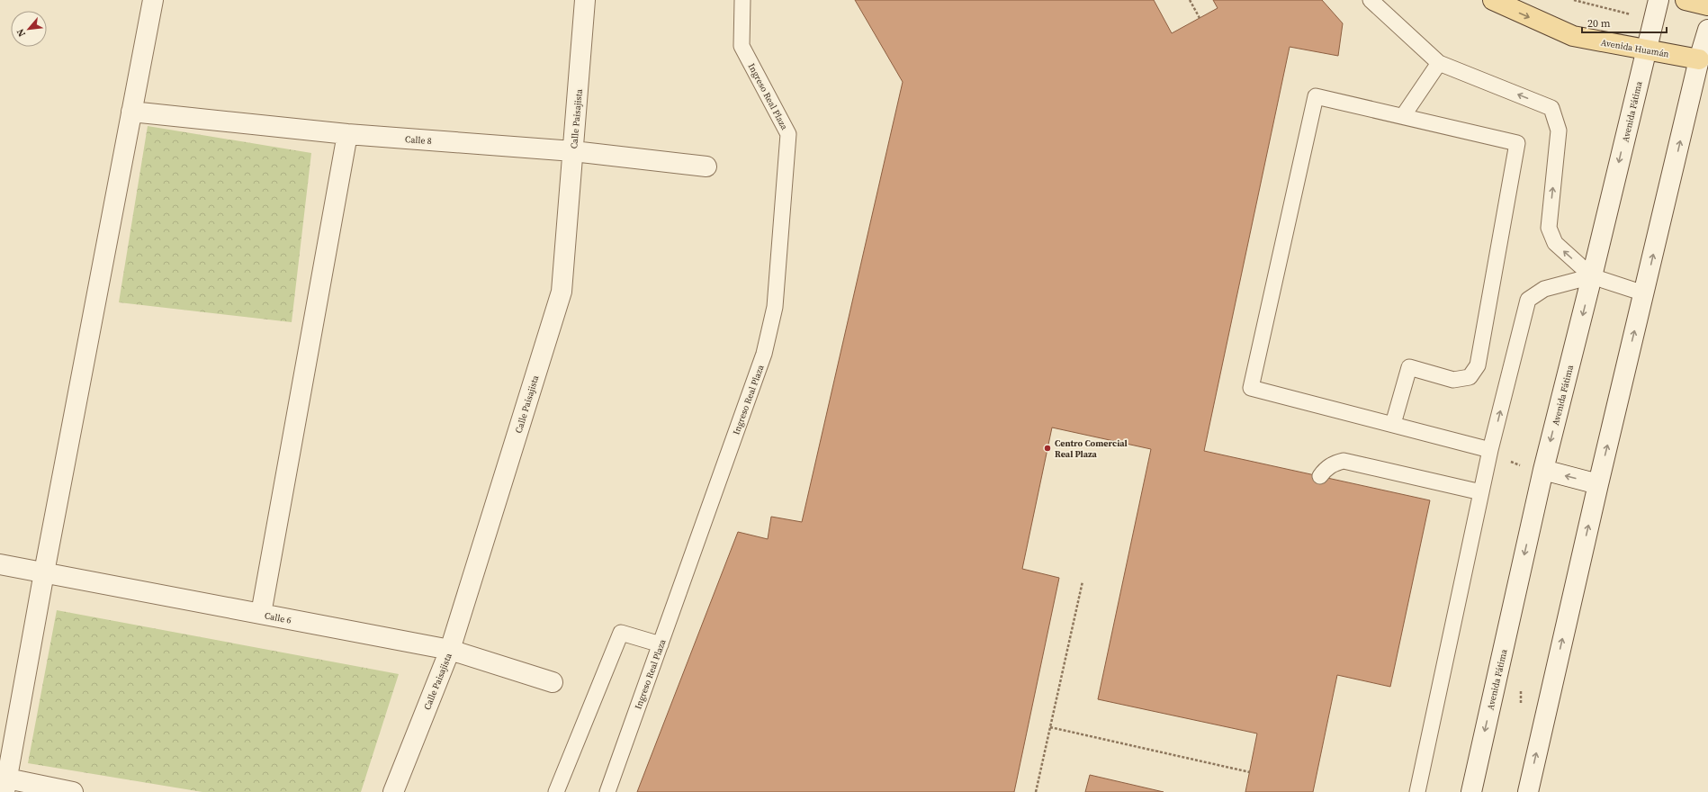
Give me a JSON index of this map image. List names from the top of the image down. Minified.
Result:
{"streets":{"main road":["Avenida Huamán"],"street":["Avenida Fátima","Calle Paisajista","Calle 8","Calle 6"],"lane":["Ingreso Real Plaza"]},"crossings":[["Avenida Huamán","Avenida Fátima"],["Calle Paisajista","Calle 8"],["Calle Paisajista","Calle 6"]],"one_way":["Avenida Huamán"],"places":["Centro Comercial Real Plaza"],"scale_bar":"20 m","north":"bottom left"}
